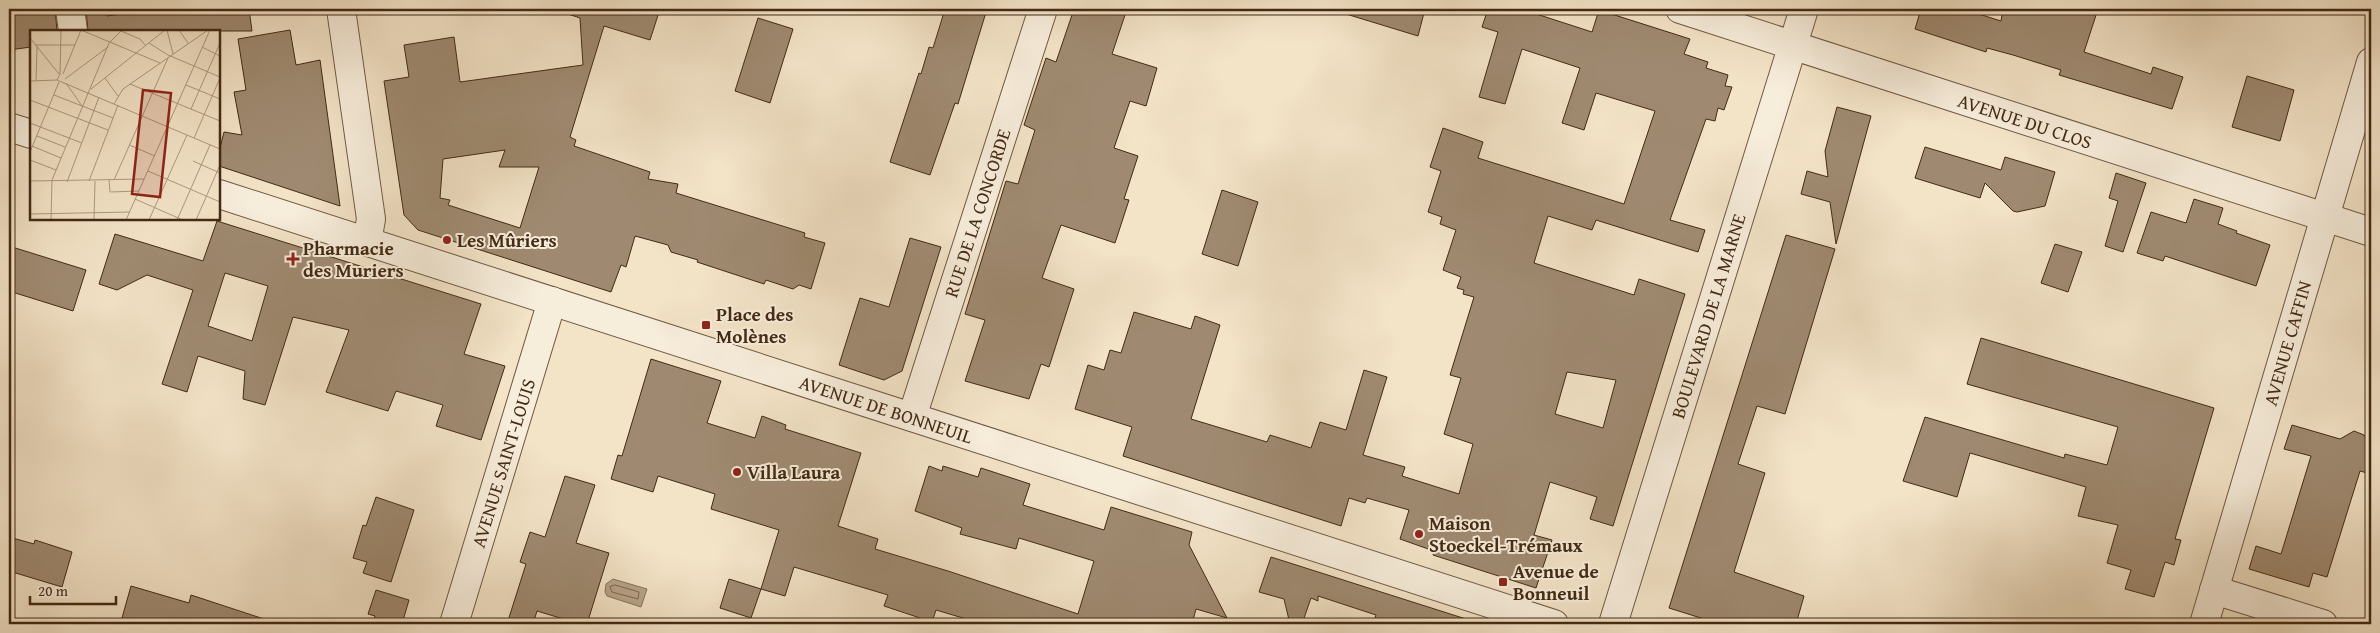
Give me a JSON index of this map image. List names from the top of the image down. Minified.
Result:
{"streets":{"street":["AVENUE DU CLOS","RUE DE LA CONCORDE","BOULEVARD DE LA MARNE","AVENUE CAFFIN","AVENUE DE BONNEUIL","AVENUE SAINT-LOUIS"]},"crossings":[["AVENUE DU CLOS","BOULEVARD DE LA MARNE"],["AVENUE DU CLOS","AVENUE CAFFIN"],["RUE DE LA CONCORDE","AVENUE DE BONNEUIL"],["AVENUE DE BONNEUIL","AVENUE SAINT-LOUIS"]],"places":{"other":["Les Mûriers","Villa Laura","Maison Stoeckel-Trémaux"],"health":["Pharmacie des Muriers"],"transit":["Place des Molènes","Avenue de Bonneuil"]},"scale_bar":"20 m"}
